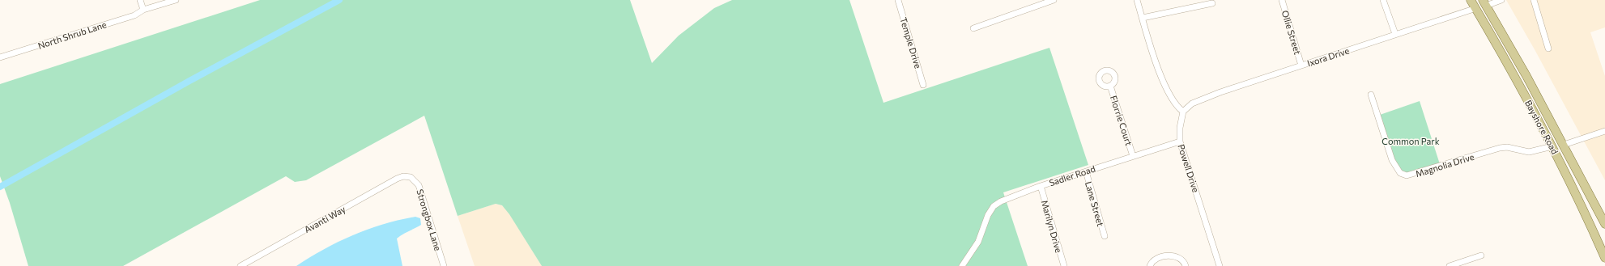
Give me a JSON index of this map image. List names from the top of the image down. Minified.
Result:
{"streets":{"main road":["Bayshore Road"],"street":["Ollie Street","North Shrub Lane","Temple Drive","Ixora Drive","Florrie Court","Magnolia Drive","Powell Drive","Sadler Road","Lane Street","Avanti Way","Strongbox Lane","Marilyn Drive"]},"crossings":[["Ollie Street","Ixora Drive"],["Ixora Drive","Bayshore Road"],["Ixora Drive","Powell Drive"],["Florrie Court","Sadler Road"],["Bayshore Road","Magnolia Drive"],["Powell Drive","Sadler Road"],["Sadler Road","Lane Street"],["Sadler Road","Marilyn Drive"],["Avanti Way","Strongbox Lane"]],"parks":["Common Park"]}
